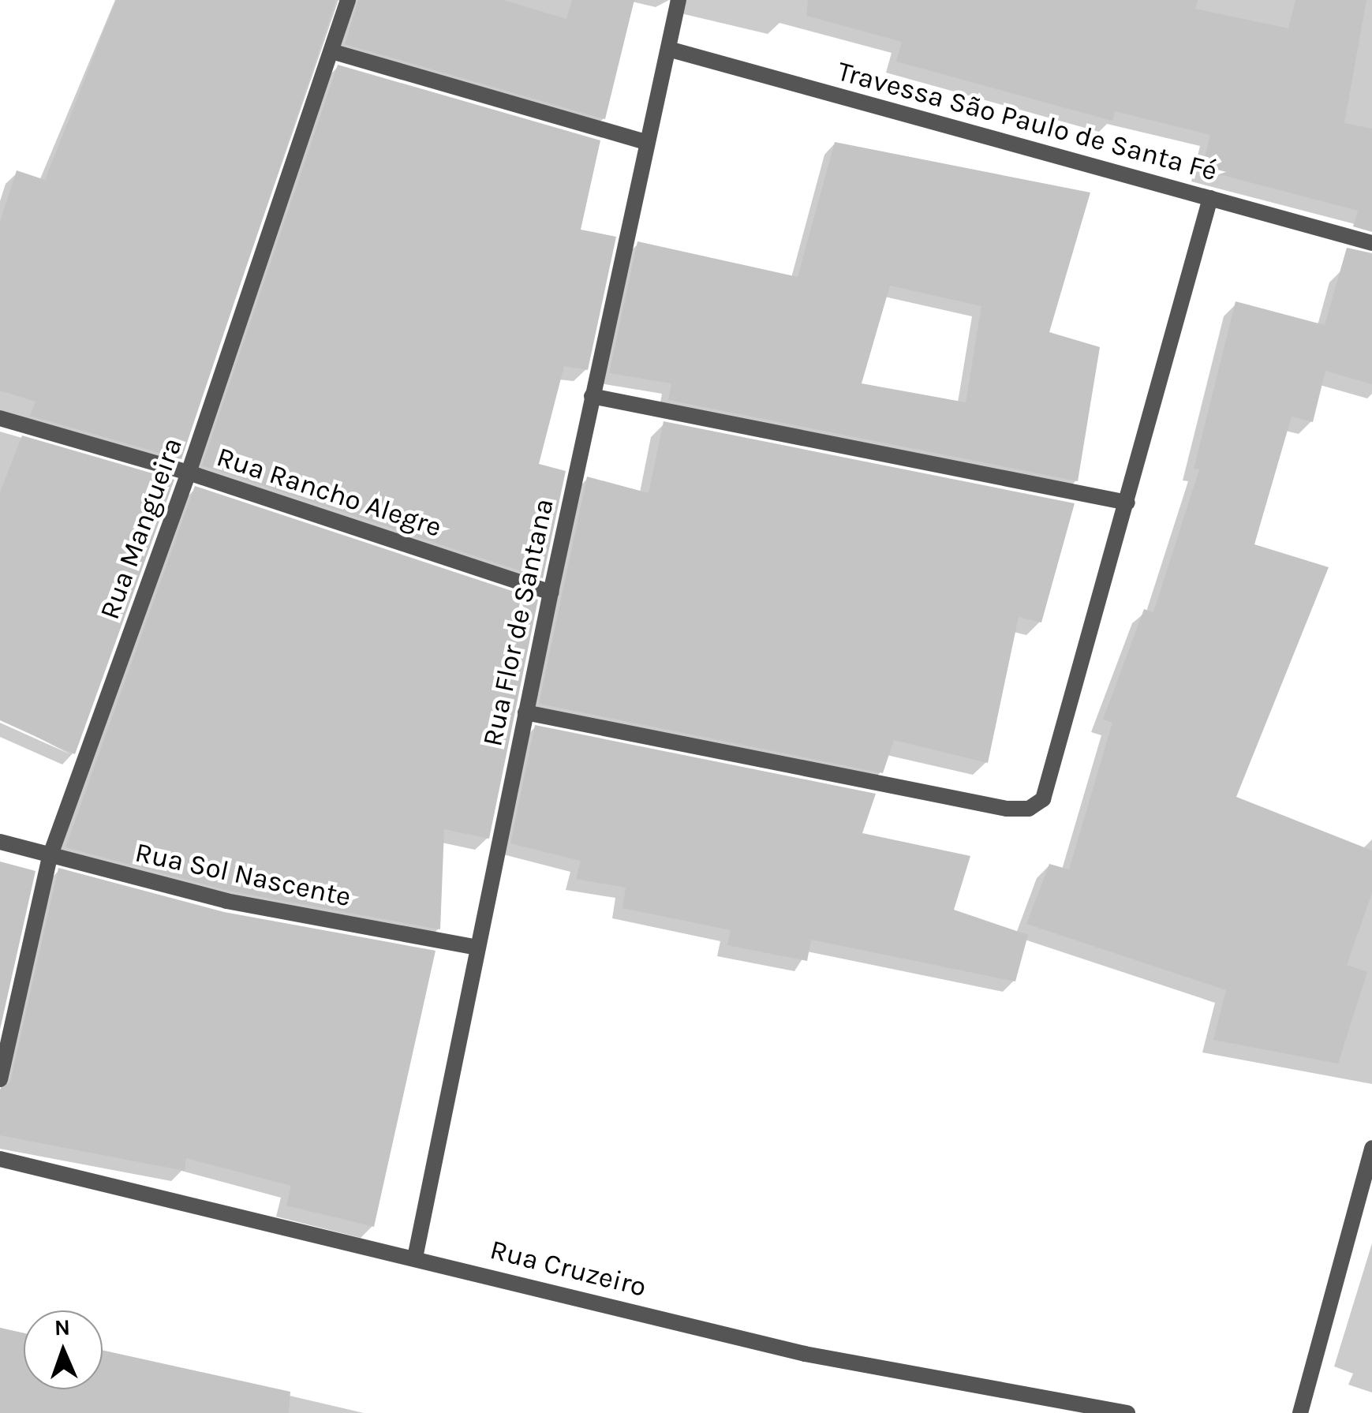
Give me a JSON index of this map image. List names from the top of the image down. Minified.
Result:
{"streets":{"street":["Travessa São Paulo de Santa Fé","Rua Rancho Alegre","Rua Mangueira","Rua Flor de Santana","Rua Sol Nascente","Rua Cruzeiro"]},"crossings":[["Travessa São Paulo de Santa Fé","Rua Flor de Santana"],["Rua Rancho Alegre","Rua Mangueira"],["Rua Rancho Alegre","Rua Flor de Santana"],["Rua Mangueira","Rua Sol Nascente"],["Rua Flor de Santana","Rua Sol Nascente"],["Rua Flor de Santana","Rua Cruzeiro"]],"north":"top"}
